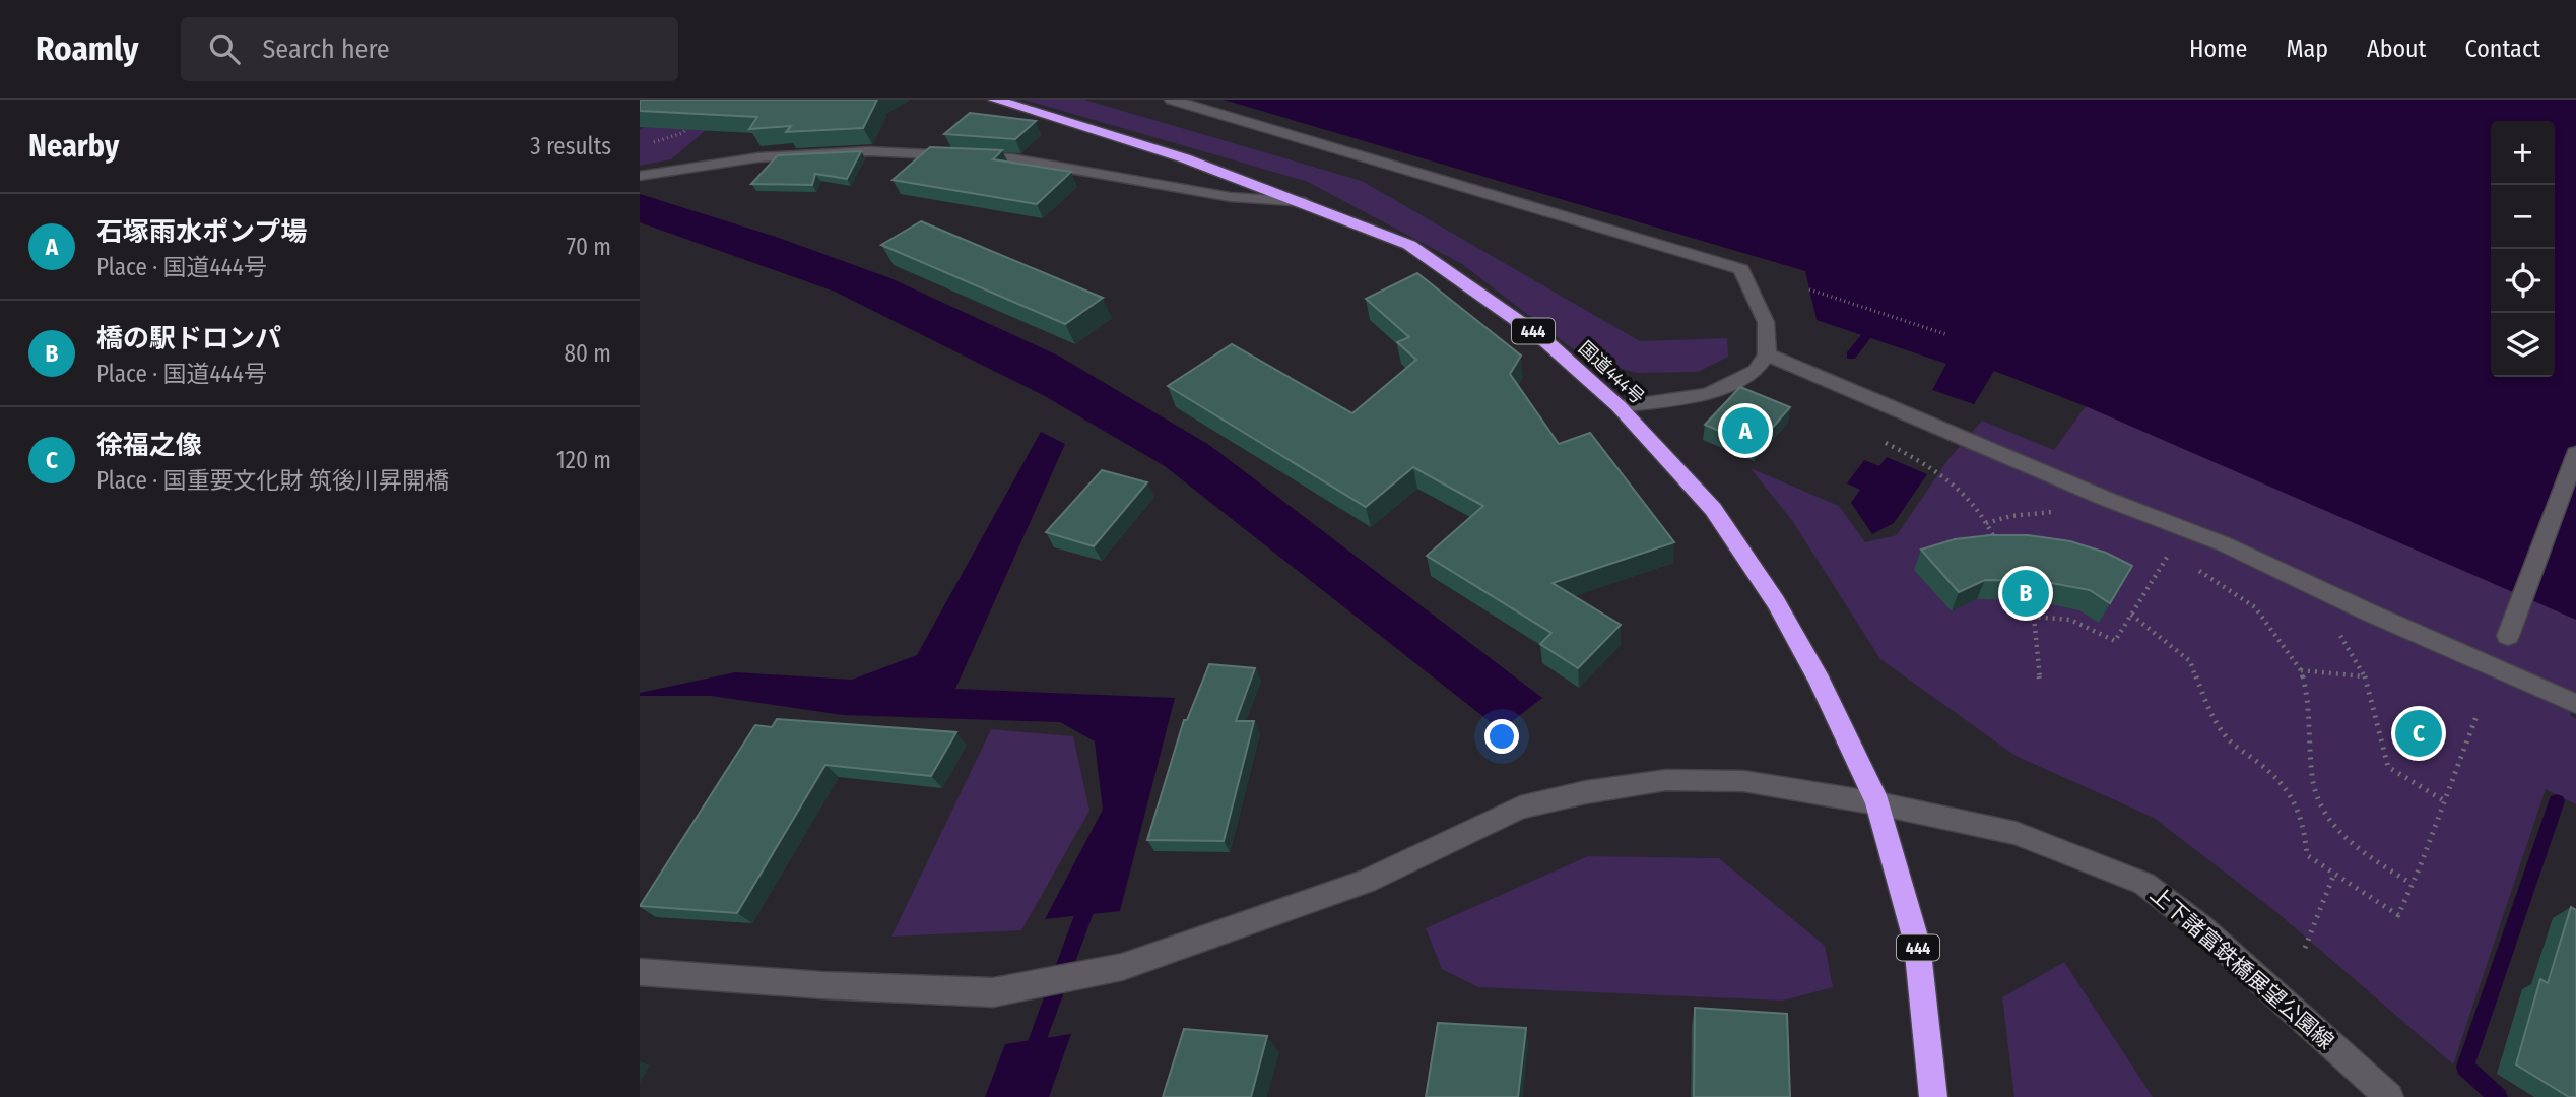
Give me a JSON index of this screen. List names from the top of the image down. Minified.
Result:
{"streets":{"highway":["444","国道444号"],"street":["上下諸富鉄橋展望公園線"]},"crossings":[["444","国道444号"],["444","上下諸富鉄橋展望公園線"],["国道444号","上下諸富鉄橋展望公園線"]],"page":{"header":"Roamly","search":"Search here","nav":["Home","Map","About","Contact"],"heading":["Nearby","3 results"],"map_buttons":["+","−"],"list":[{"mark":"A","name":"石塚雨水ポンプ場","note":"Place · 国道444号","value":"70 m"},{"mark":"B","name":"橋の駅ドロンパ","note":"Place · 国道444号","value":"80 m"},{"mark":"C","name":"徐福之像","note":"Place · 国重要文化財 筑後川昇開橋","value":"120 m"}],"pins":["A","B","C"]}}
